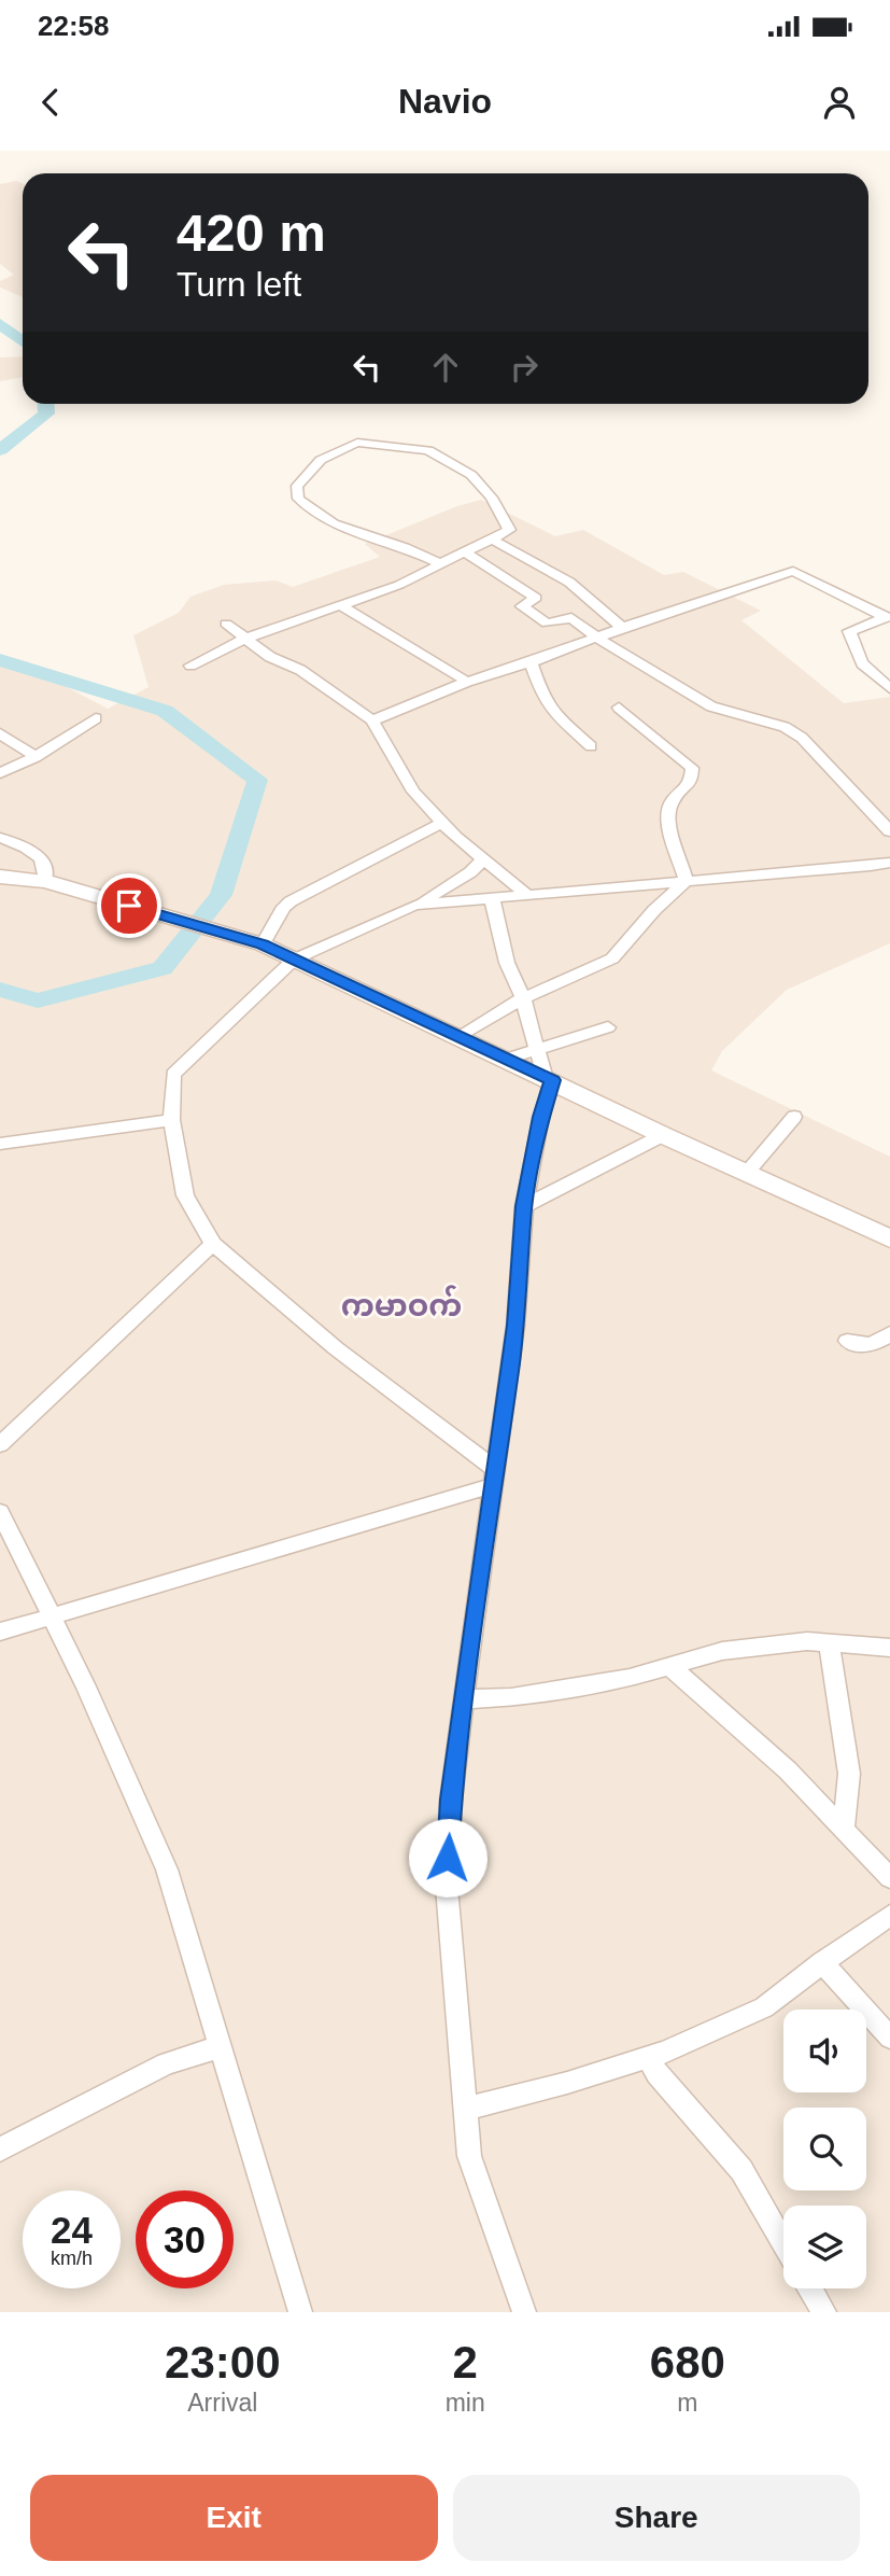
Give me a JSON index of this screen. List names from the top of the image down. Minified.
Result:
{"districts":["ကမာဝက်"],"page":{"status":"22:58","header":"Navio","turn":["420 m","Turn left"],"speed":"24 km/h","limit":"30","eta":["23:00","Arrival","2","min","680","m"],"buttons":["Exit","Share"]}}
